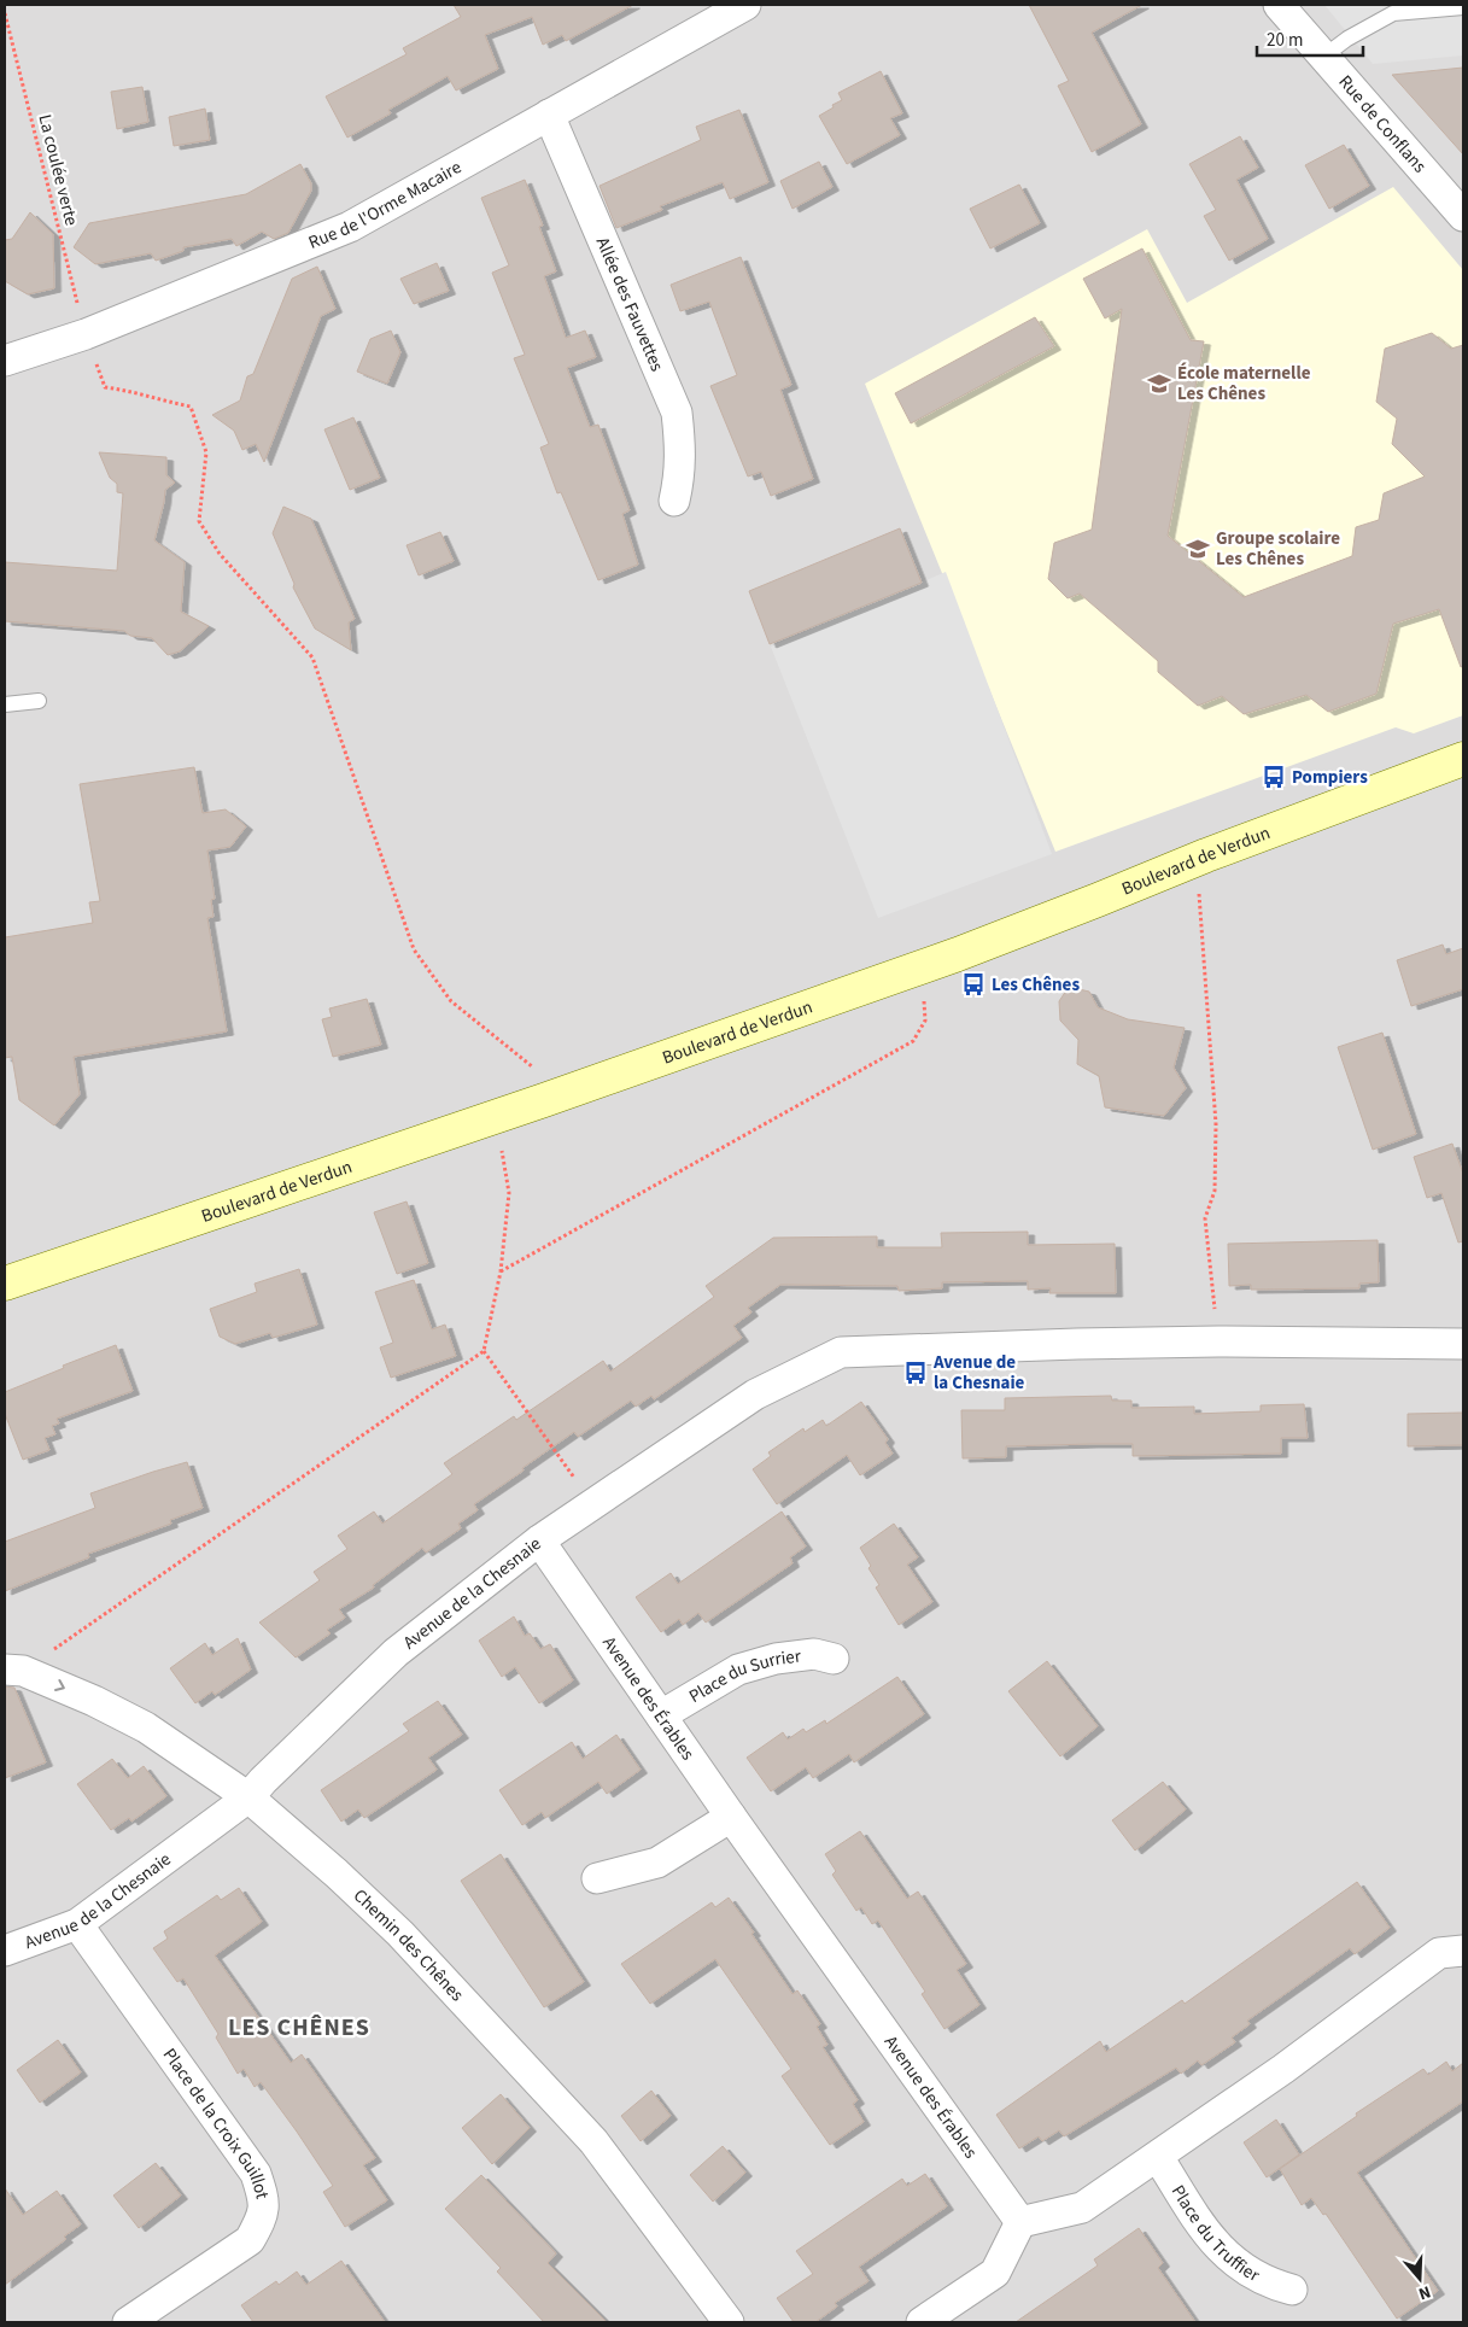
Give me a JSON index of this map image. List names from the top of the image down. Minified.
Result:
{"streets":{"main road":["Boulevard de Verdun"],"street":["Rue de Conflans","Rue de l'Orme Macaire","Allée des Fauvettes","Avenue de la Chesnaie","Place du Surrier","Avenue des Érables","Chemin des Chênes","Place de la Croix Guillot","Place du Truffier"],"path":["La coulée verte"]},"crossings":[["La coulée verte","Rue de l'Orme Macaire"],["La coulée verte","Boulevard de Verdun"],["Rue de l'Orme Macaire","Allée des Fauvettes"],["Avenue de la Chesnaie","Avenue des Érables"],["Avenue de la Chesnaie","Chemin des Chênes"],["Avenue de la Chesnaie","Place de la Croix Guillot"],["Place du Surrier","Avenue des Érables"]],"districts":["LES CHÊNES"],"places":{"school or university":["École maternelle Les Chênes","Groupe scolaire Les Chênes"],"bus stop":["Pompiers","Les Chênes","Avenue de la Chesnaie"]},"scale_bar":"20 m","north":"bottom"}
